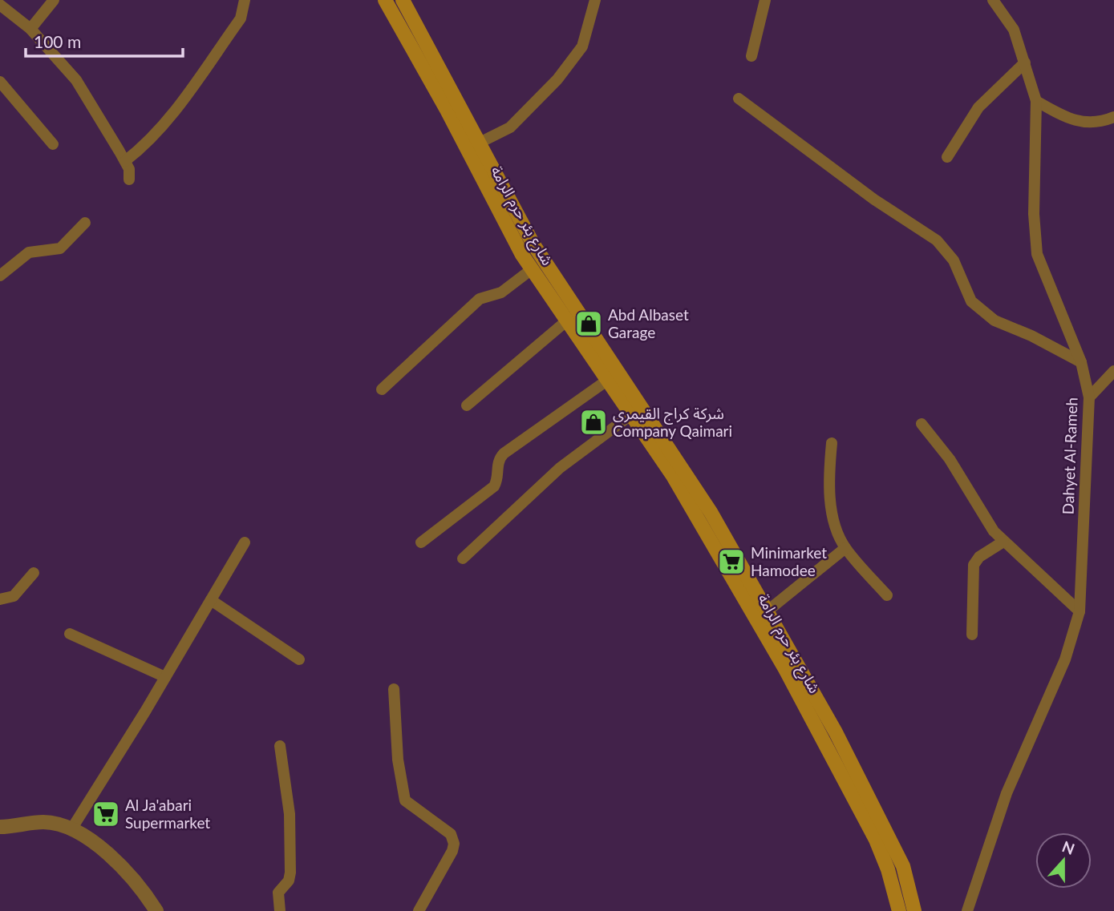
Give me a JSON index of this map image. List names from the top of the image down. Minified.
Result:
{"streets":{"main road":["شارع بئر حرم الرامة"],"street":["Dahyet Al-Rameh"]},"places":{"shop":["Abd Albaset Garage","شركة كراج القيمري Company Qaimari"],"supermarket":["Minimarket Hamodee","Al Ja'abari Supermarket"]},"scale_bar":"100 m","north":"top"}
